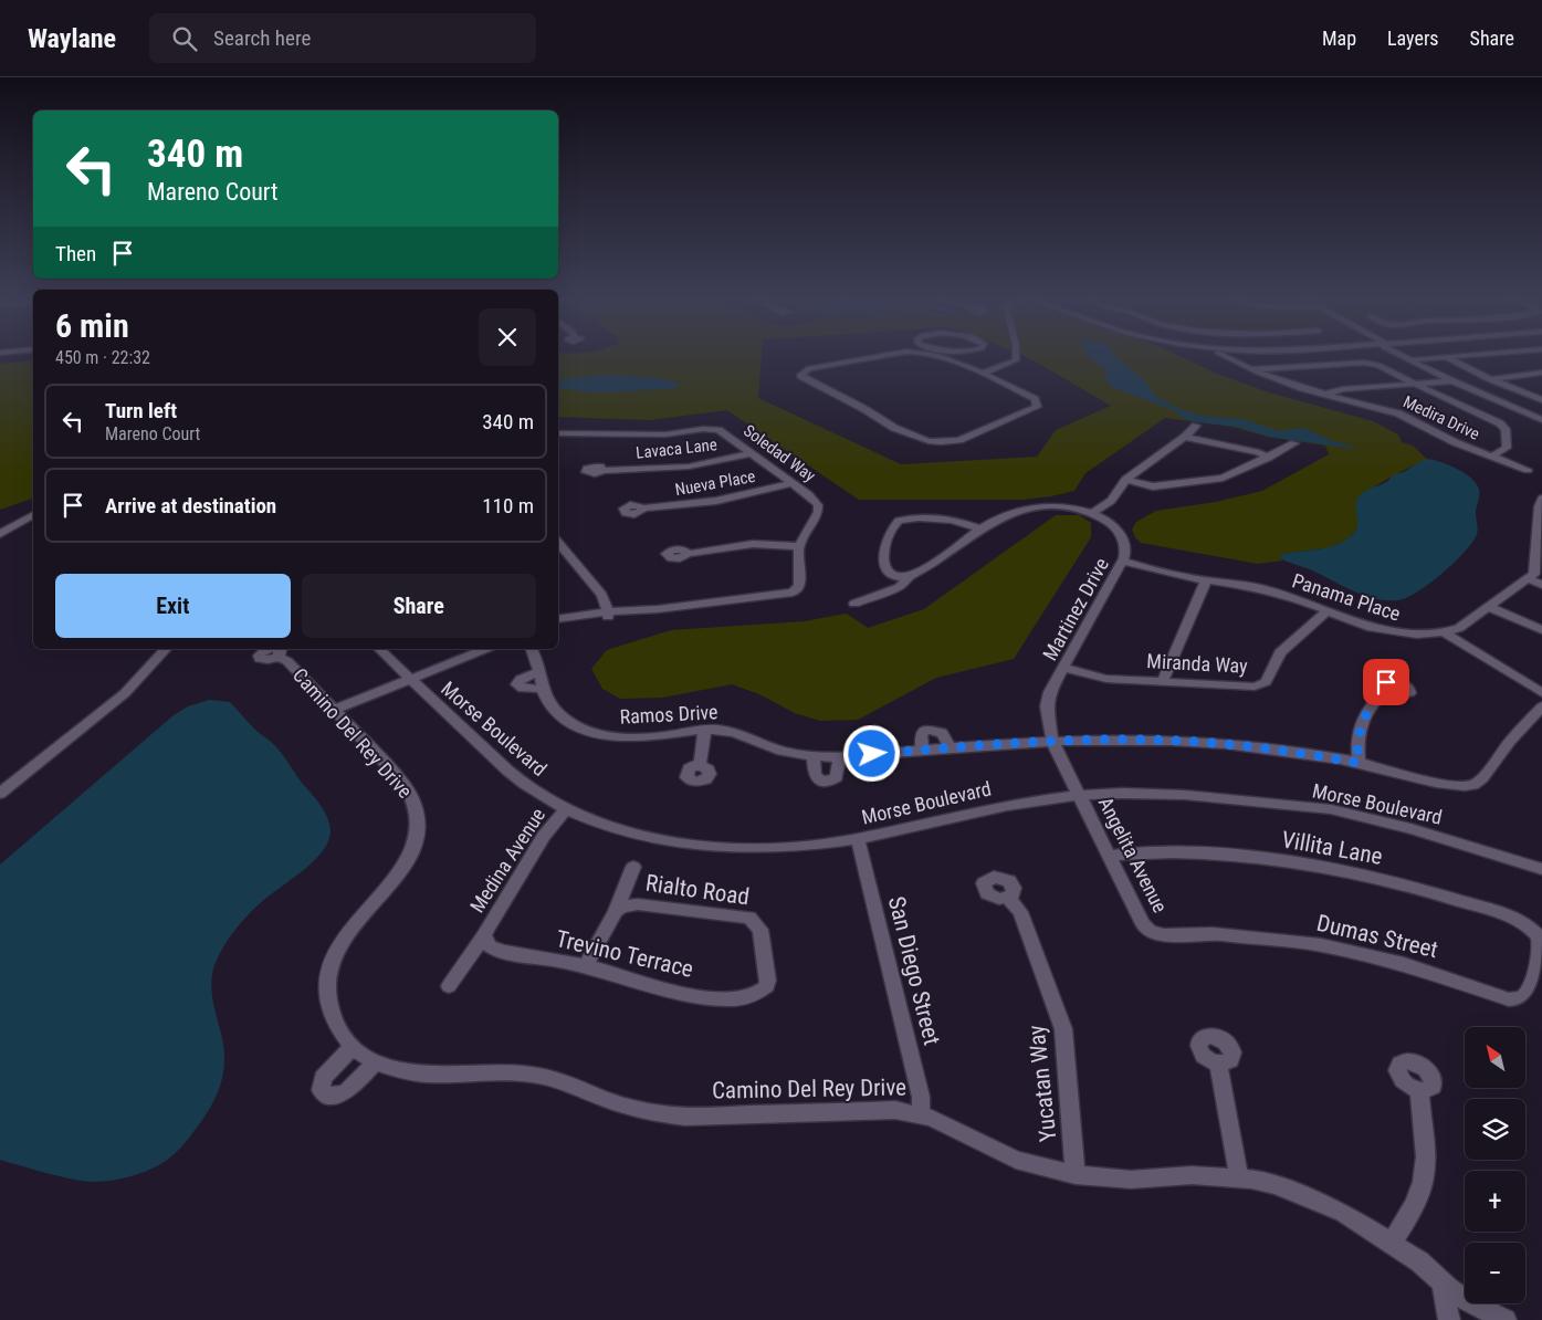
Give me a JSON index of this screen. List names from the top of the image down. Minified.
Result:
{"streets":{"street":["Medira Drive","Lavaca Lane","Soledad Way","Nueva Place","Panama Place","Martinez Drive","Miranda Way","Ramos Drive","Morse Boulevard","Camino Del Rey Drive","Villita Lane","Angelita Avenue","Medina Avenue","Rialto Road","Dumas Street","Trevino Terrace","San Diego Street","Yucatan Way"]},"crossings":[["Lavaca Lane","Soledad Way"],["Soledad Way","Nueva Place"],["Panama Place","Martinez Drive"],["Panama Place","Miranda Way"],["Martinez Drive","Miranda Way"],["Martinez Drive","Ramos Drive"],["Martinez Drive","Morse Boulevard"],["Martinez Drive","Angelita Avenue"],["Morse Boulevard","Angelita Avenue"],["Morse Boulevard","Medina Avenue"],["Morse Boulevard","San Diego Street"],["Camino Del Rey Drive","San Diego Street"],["Camino Del Rey Drive","Yucatan Way"],["Villita Lane","Angelita Avenue"],["Villita Lane","Dumas Street"],["Angelita Avenue","Dumas Street"],["Medina Avenue","Trevino Terrace"],["Rialto Road","Trevino Terrace"]],"north":"top left","page":{"header":"Waylane","search":"Search here","nav":["Map","Layers","Share"],"turn":["340 m","Mareno Court"],"then":"Then","heading":["6 min","450 m · 22:32"],"list":[{"name":"Turn left","note":"Mareno Court","value":"340 m"},{"name":"Arrive at destination","value":"110 m"}],"buttons":["Exit","Share"],"map_buttons":["+","−"]}}
